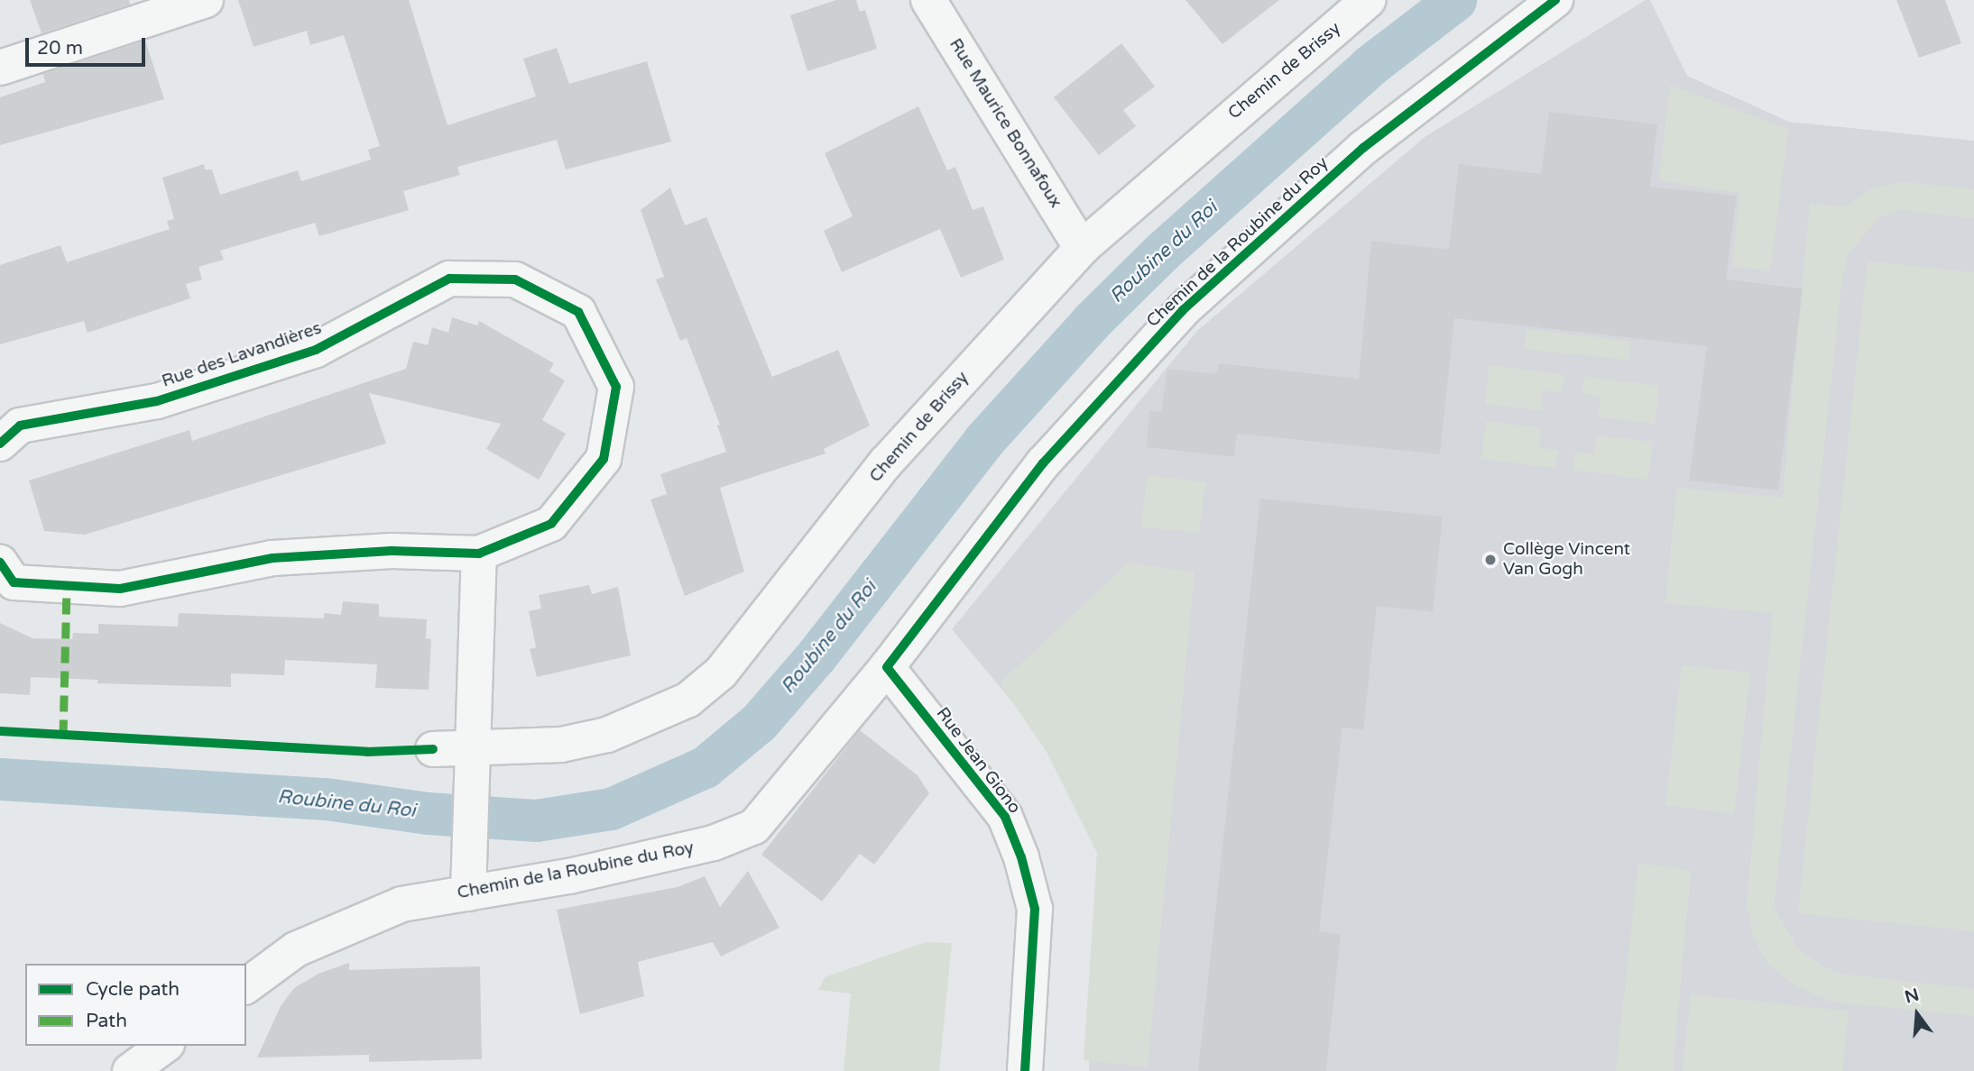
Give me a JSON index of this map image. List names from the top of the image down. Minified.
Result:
{"streets":{"street":["Chemin de Brissy","Rue Maurice Bonnafoux","Chemin de la Roubine du Roy","Rue des Lavandières","Rue Jean Giono"]},"crossings":[["Chemin de Brissy","Rue Maurice Bonnafoux"],["Chemin de la Roubine du Roy","Rue Jean Giono"]],"water":["Roubine du Roi"],"places":["Collège Vincent Van Gogh"],"legend":["Cycle path","Path"],"scale_bar":"20 m","north":"top"}
